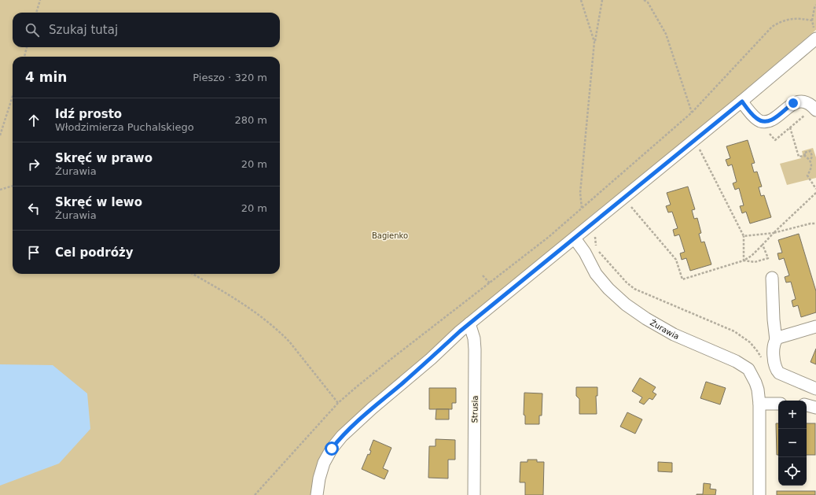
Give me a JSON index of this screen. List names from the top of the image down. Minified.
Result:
{"streets":{"street":["Żurawia","Strusia"]},"parks":["Bagienko"],"page":{"search":"Szukaj tutaj","heading":["4 min","Pieszo · 320 m"],"list":[["Idź prosto","Włodzimierza Puchalskiego","280 m"],["Skręć w prawo","Żurawia","20 m"],["Skręć w lewo","Żurawia","20 m"],"Cel podróży"],"map_buttons":["+","−"]}}
